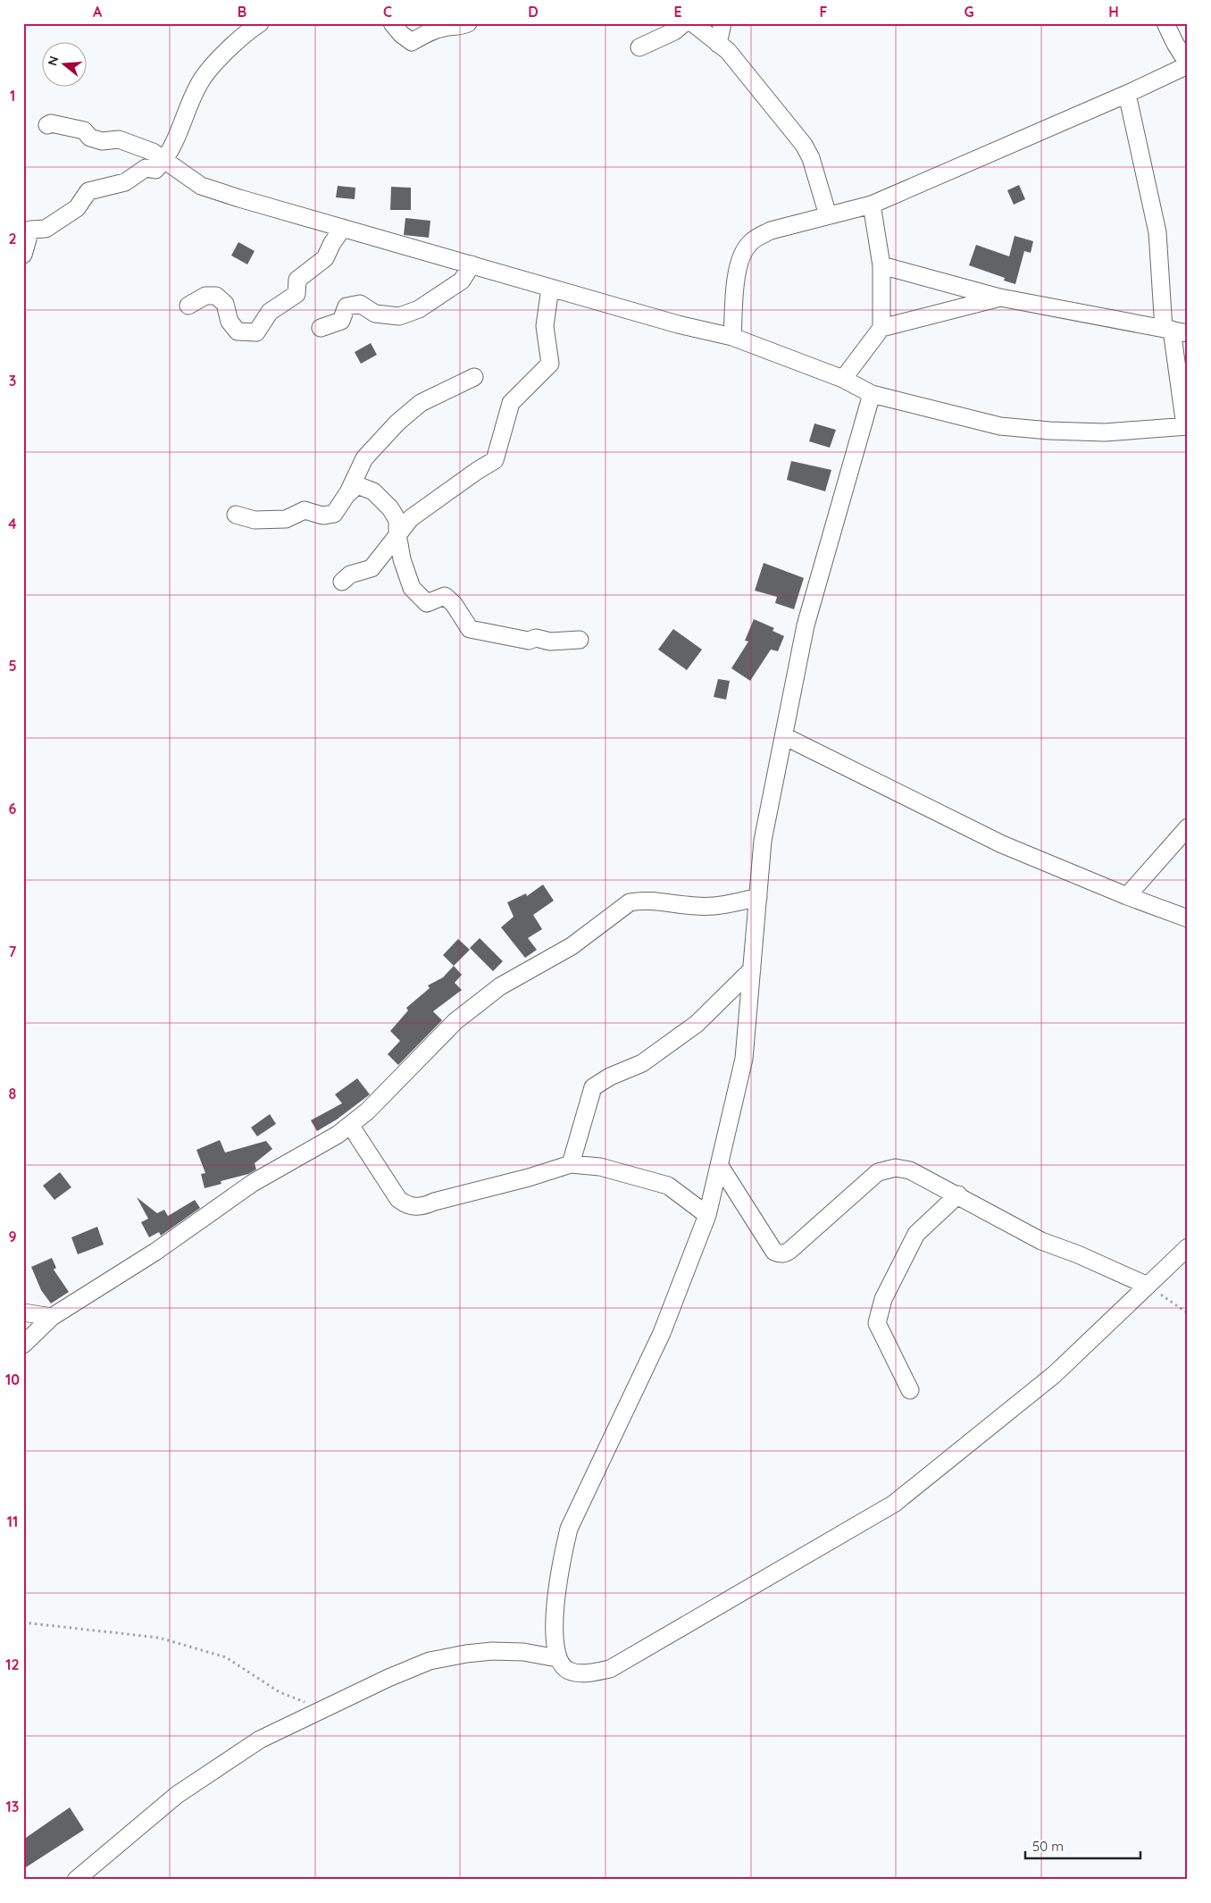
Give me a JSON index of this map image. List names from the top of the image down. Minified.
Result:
{"scale_bar":"50 m","north":"left","grid":{"columns":["A","B","C","D","E","F","G","H"],"rows":["1","2","3","4","5","6","7","8","9","10","11","12","13"]}}
